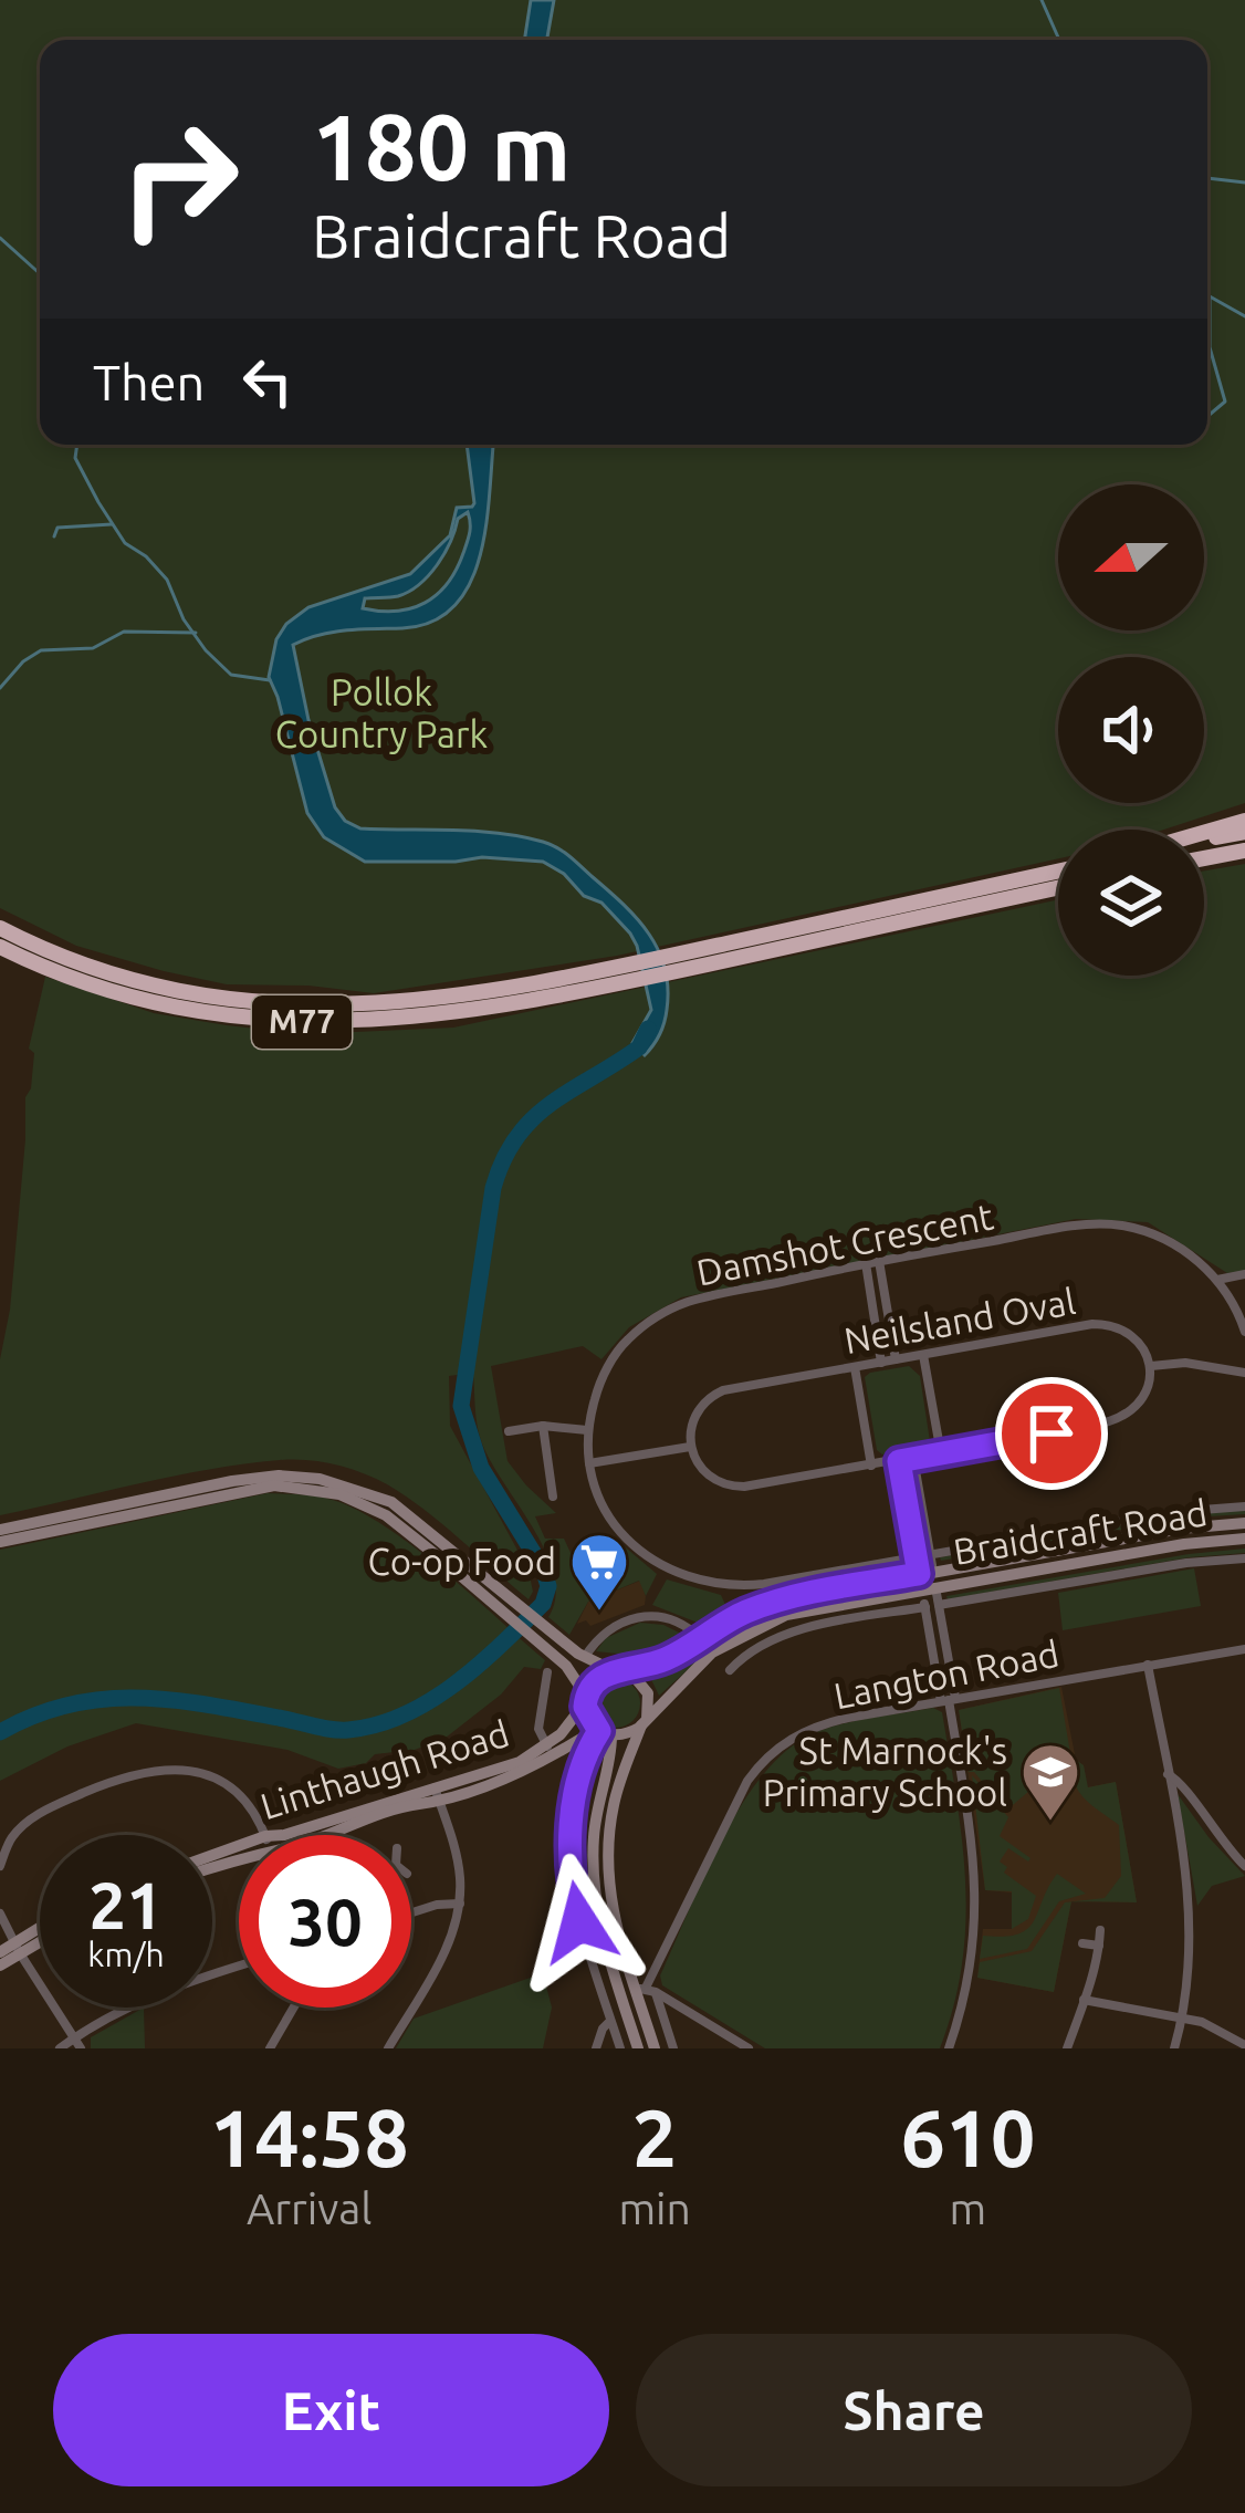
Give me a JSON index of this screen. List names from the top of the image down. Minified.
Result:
{"streets":{"highway":["M77"],"street":["Damshot Crescent","Neilsland Oval","Braidcraft Road","Langton Road","Linthaugh Road"]},"crossings":[["Damshot Crescent","Braidcraft Road"],["Braidcraft Road","Langton Road"],["Braidcraft Road","Linthaugh Road"]],"parks":["Pollok Country Park"],"places":{"supermarket":["Co-op Food"],"school or university":["St Marnock's Primary School"]},"north":"left","page":{"turn":["180 m","Braidcraft Road"],"then":"Then","speed":"21 km/h","limit":"30","eta":["14:58","Arrival","2","min","610","m"],"buttons":["Exit","Share"]}}
